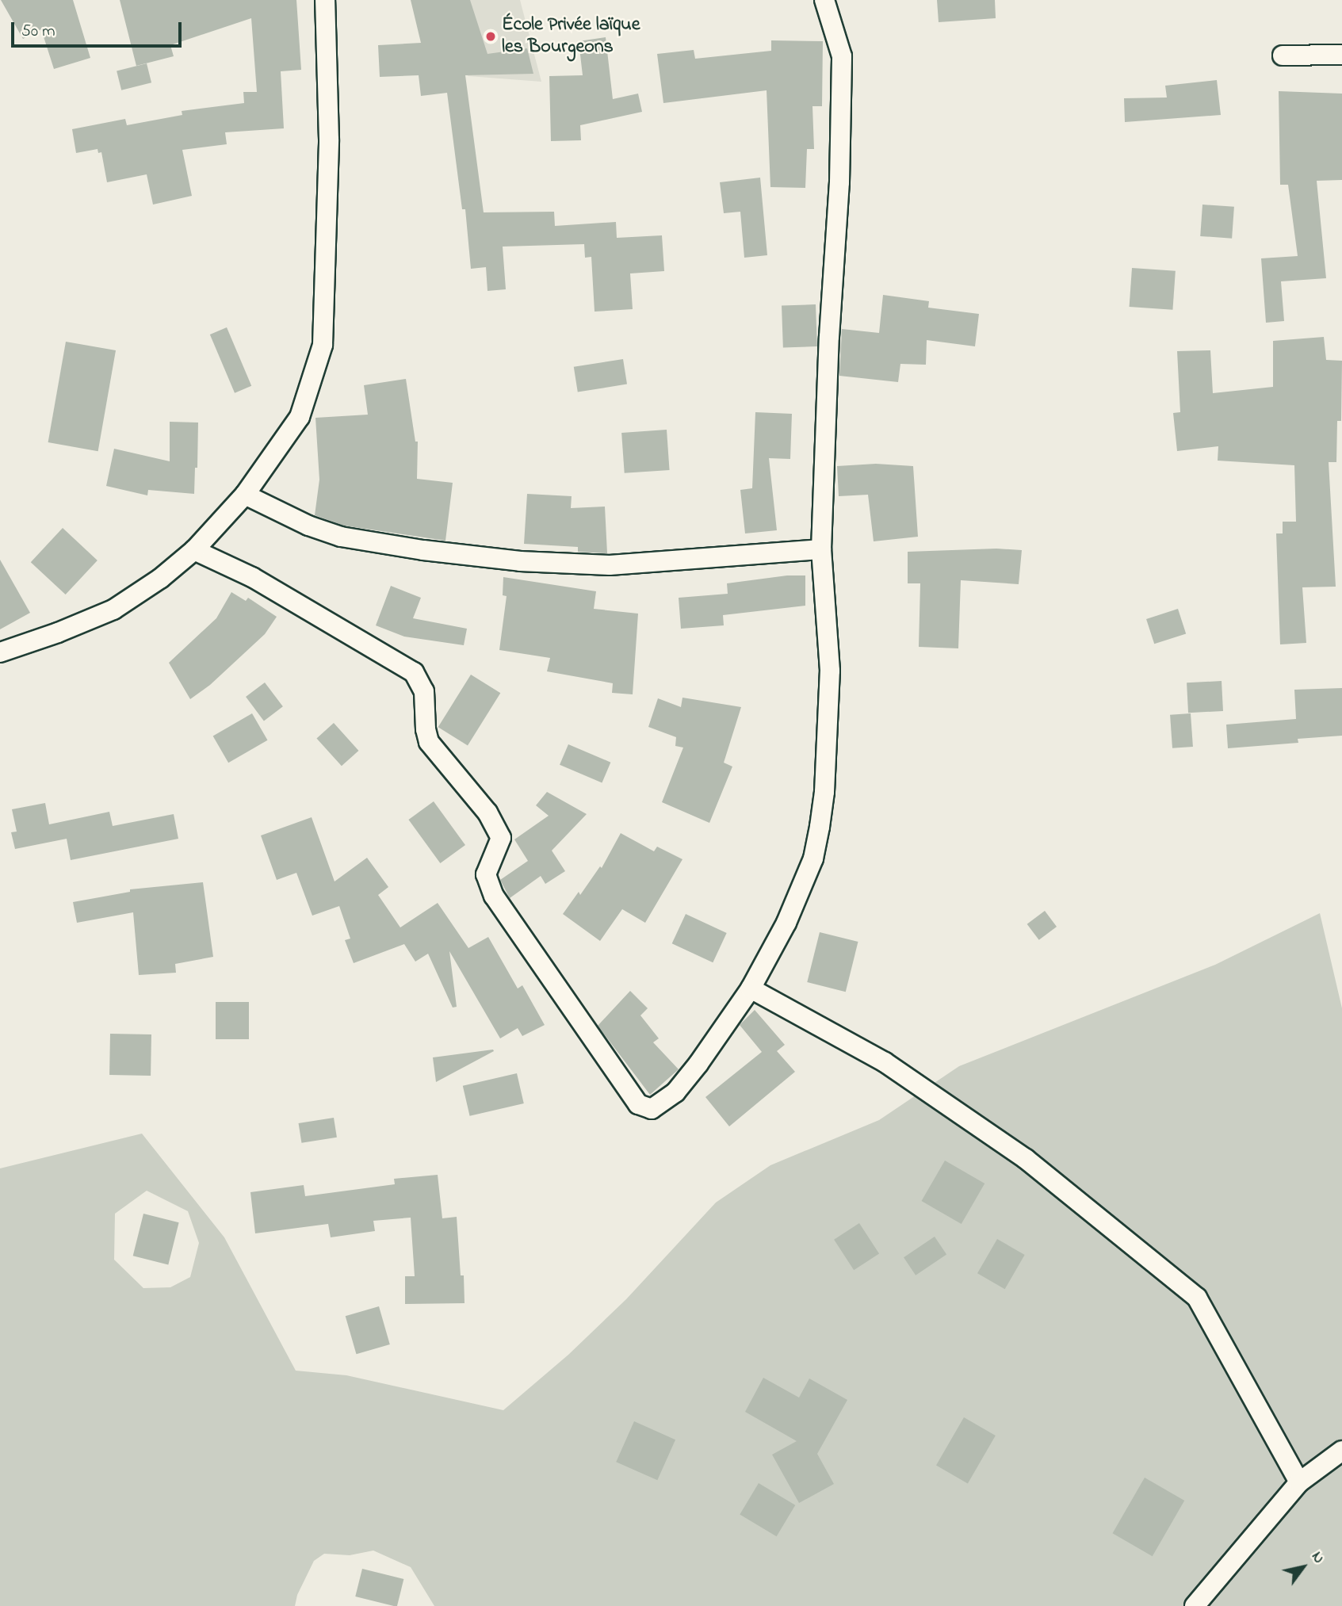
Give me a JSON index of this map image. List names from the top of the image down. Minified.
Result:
{"places":["École Privée laïque les Bourgeons"],"scale_bar":"50 m","north":"top right"}
